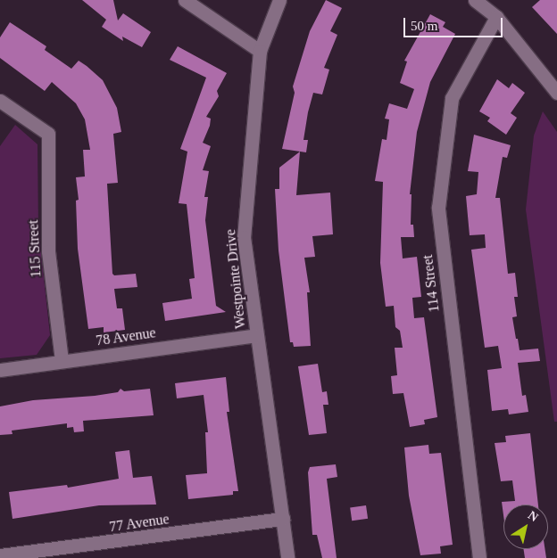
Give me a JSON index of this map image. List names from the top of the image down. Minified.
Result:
{"streets":{"street":["115 Street","Westpointe Drive","114 Street","78 Avenue","77 Avenue"]},"crossings":[["115 Street","78 Avenue"],["Westpointe Drive","78 Avenue"],["Westpointe Drive","77 Avenue"]],"scale_bar":"50 m","north":"top right"}
